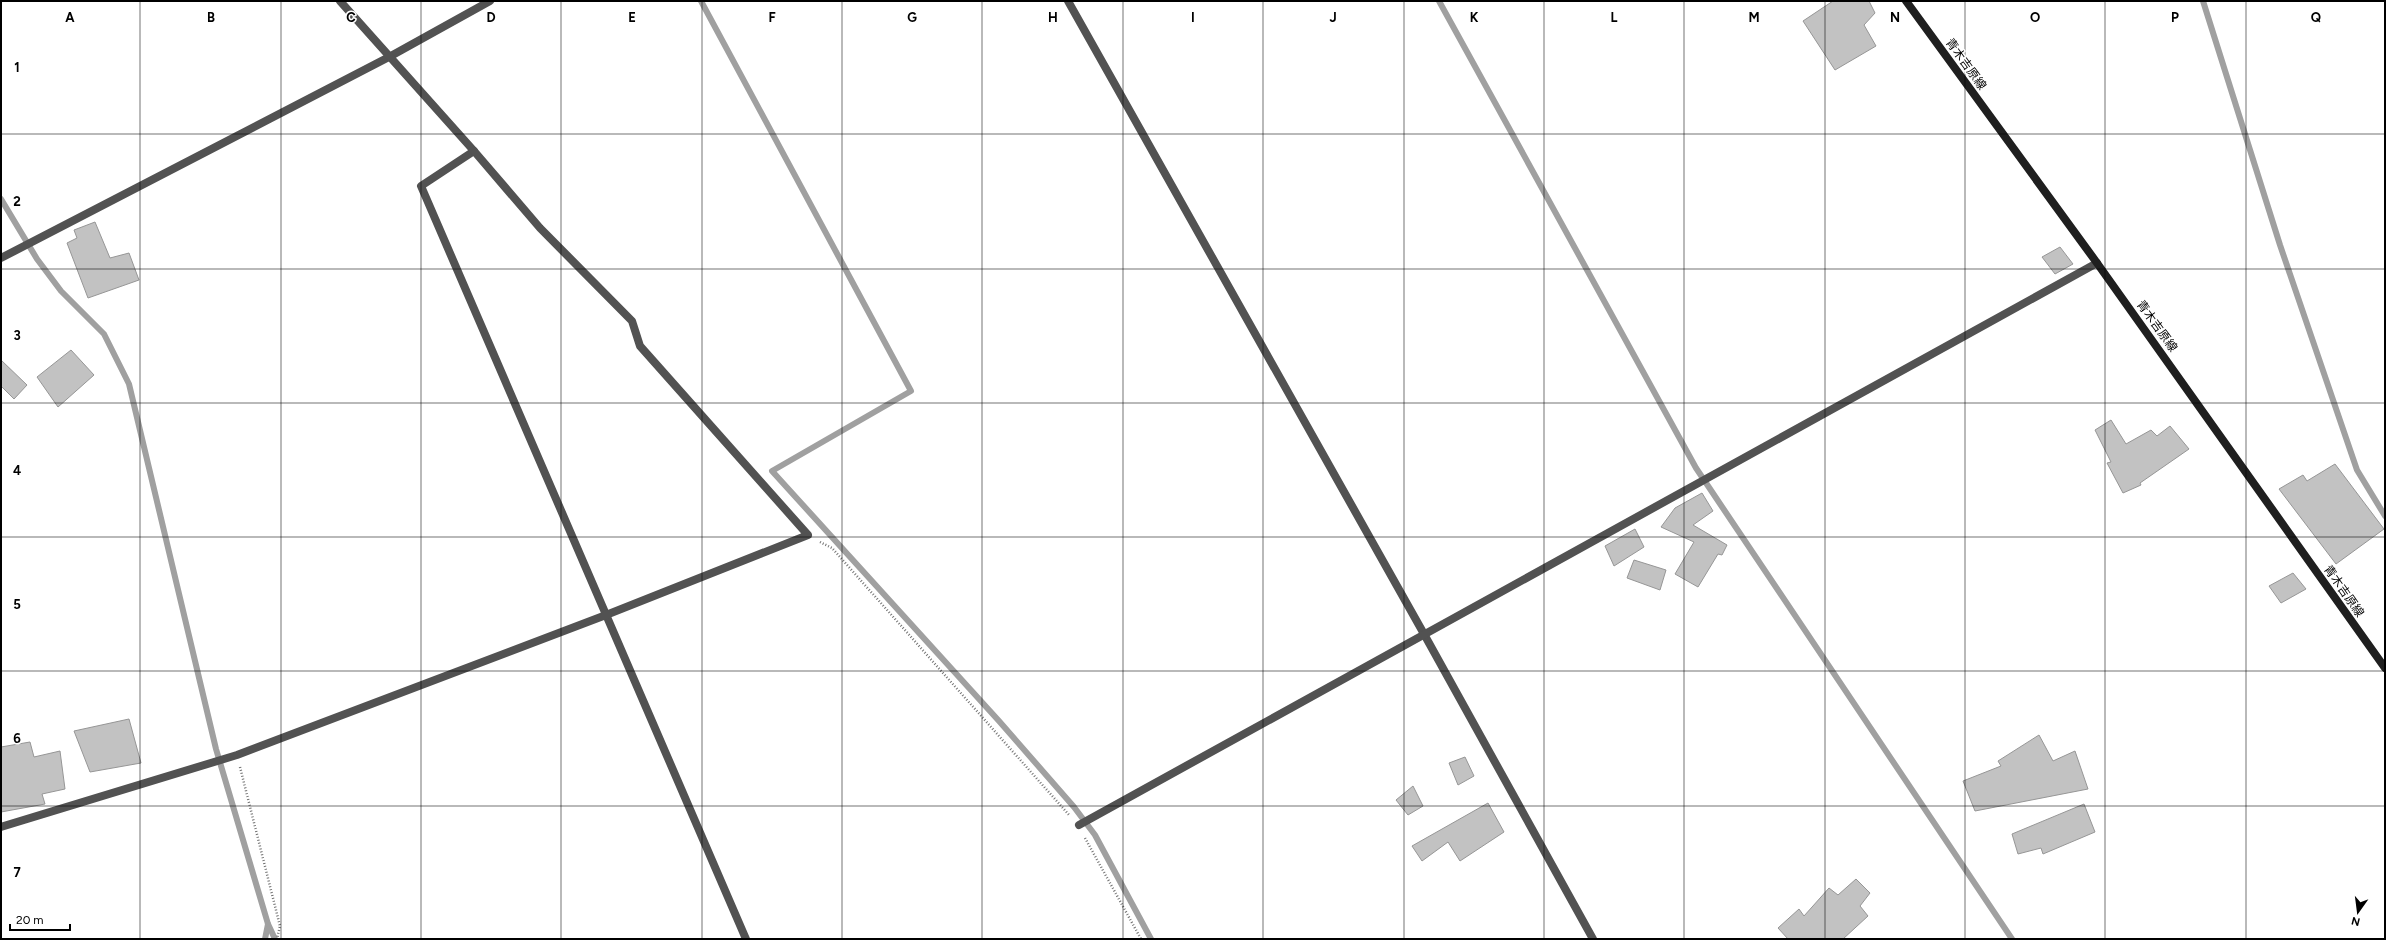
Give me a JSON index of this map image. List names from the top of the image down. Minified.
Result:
{"streets":{"main road":["青木吉原線"]},"scale_bar":"20 m","north":"bottom","grid":{"columns":["A","B","C","D","E","F","G","H","I","J","K","L","M","N","O","P","Q"],"rows":["1","2","3","4","5","6","7"]}}
